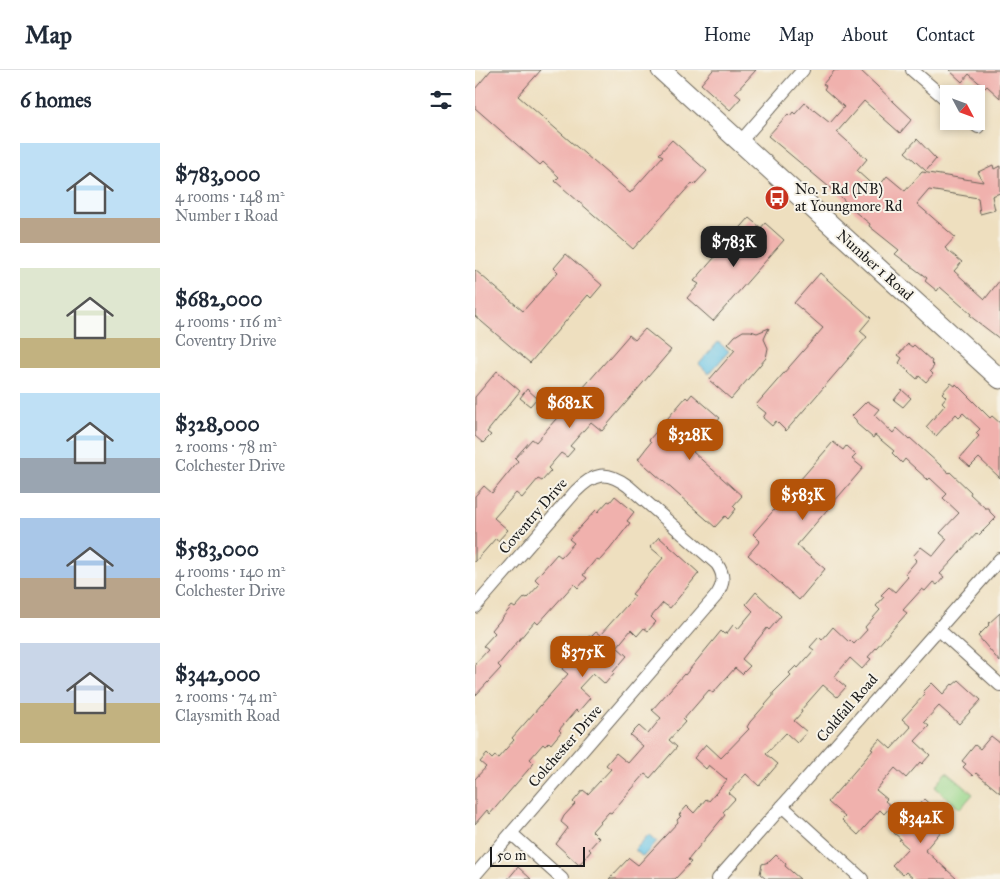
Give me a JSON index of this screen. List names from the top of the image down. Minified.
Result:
{"streets":{"main road":["Number 1 Road"],"street":["Coventry Drive","Coldfall Road","Colchester Drive"]},"crossings":[["Coventry Drive","Colchester Drive"]],"places":{"bus stop":["No. 1 Rd (NB) at Youngmore Rd"]},"scale_bar":"50 m","north":"bottom right","page":{"header":"Map","nav":["Home","Map","About","Contact"],"heading":"6 homes","list":[{"name":"$783,000","note":"4 rooms · 148 m² · Number 1 Road"},{"name":"$682,000","note":"4 rooms · 116 m² · Coventry Drive"},{"name":"$328,000","note":"2 rooms · 78 m² · Colchester Drive"},{"name":"$583,000","note":"4 rooms · 140 m² · Colchester Drive"},{"name":"$342,000","note":"2 rooms · 74 m² · Claysmith Road"}],"price":["$783K","$682K","$328K","$583K","$375K","$342K"],"scale":"50 m"}}
